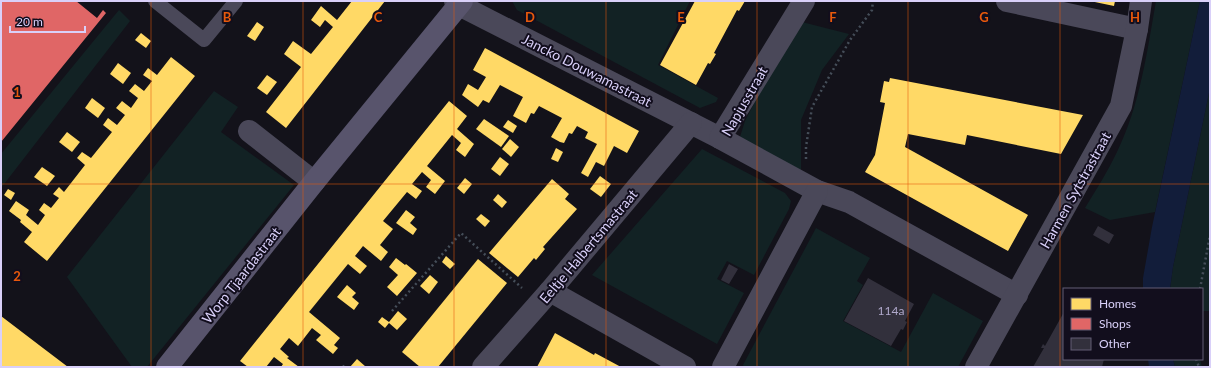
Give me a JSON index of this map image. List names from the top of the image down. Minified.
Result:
{"streets":{"main road":["Worp Tjaardastraat"],"street":["Jancko Douwamastraat","Napjusstraat","Harmen Sytstrastraat","Eeltje Halbertsmastraat"]},"crossings":[["Jancko Douwamastraat","Napjusstraat"],["Jancko Douwamastraat","Eeltje Halbertsmastraat"],["Jancko Douwamastraat","Worp Tjaardastraat"],["Napjusstraat","Harmen Sytstrastraat"]],"house_numbers":["114a"],"legend":["Homes","Shops","Other"],"scale_bar":"20 m","grid":{"columns":["B","C","D","E","F","G","H"],"rows":["1","2"]}}
